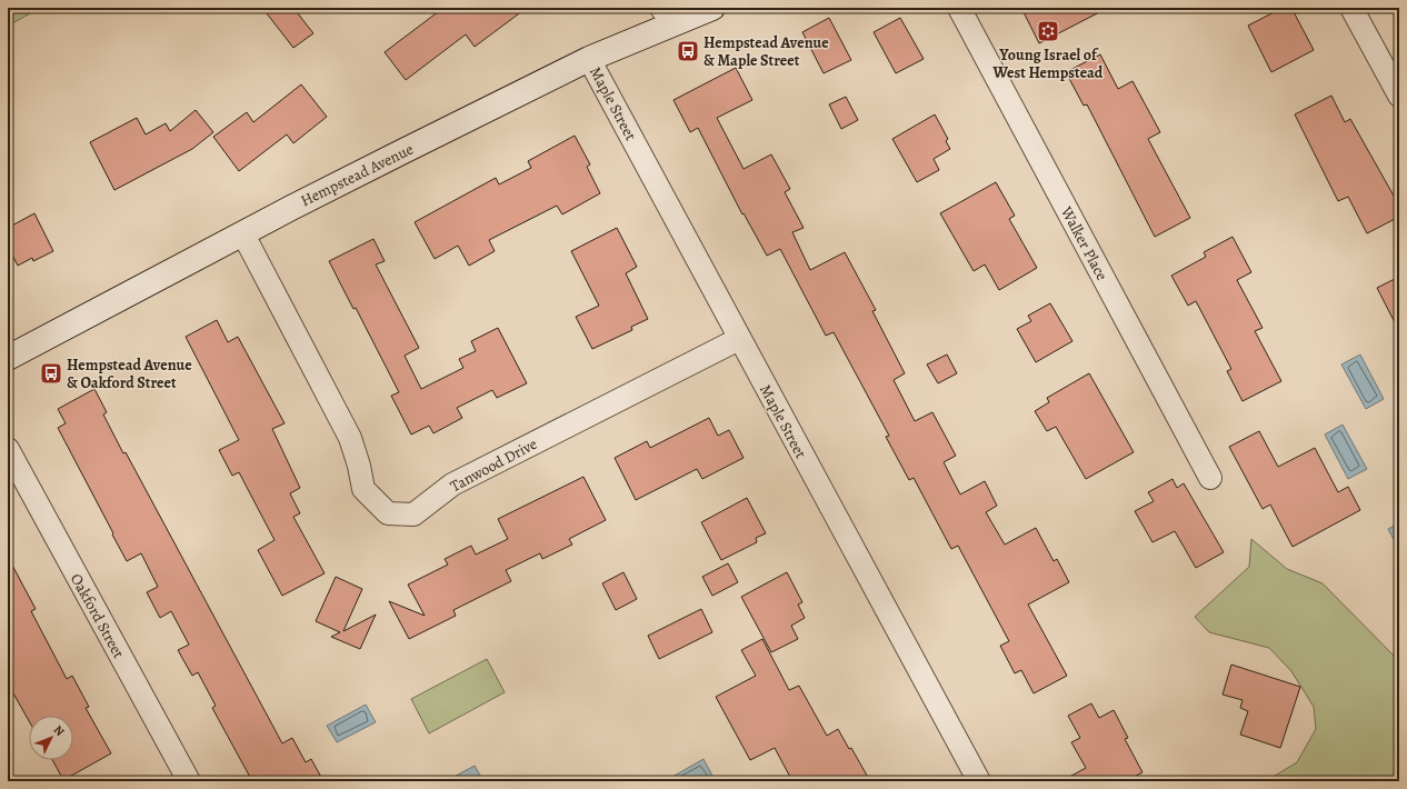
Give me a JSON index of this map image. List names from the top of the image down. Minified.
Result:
{"streets":{"main road":["Hempstead Avenue"],"street":["Maple Street","Walker Place","Tanwood Drive","Oakford Street"]},"crossings":[["Maple Street","Hempstead Avenue"],["Maple Street","Tanwood Drive"],["Hempstead Avenue","Tanwood Drive"]],"places":{"synagogue":["Young Israel of West Hempstead"],"bus stop":["Hempstead Avenue & Maple Street","Hempstead Avenue & Oakford Street"]},"north":"top right"}
